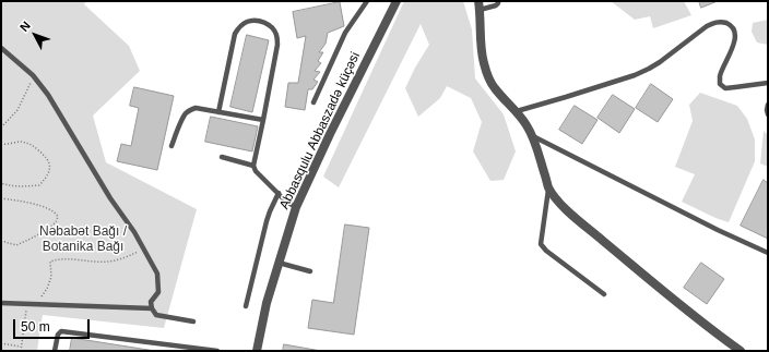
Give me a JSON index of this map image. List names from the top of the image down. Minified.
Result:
{"streets":{"street":["Abbasqulu Abbaszadə küçəsi"]},"parks":["Nəbabət Bağı / Botanika Bağı"],"scale_bar":"50 m","north":"top left"}
